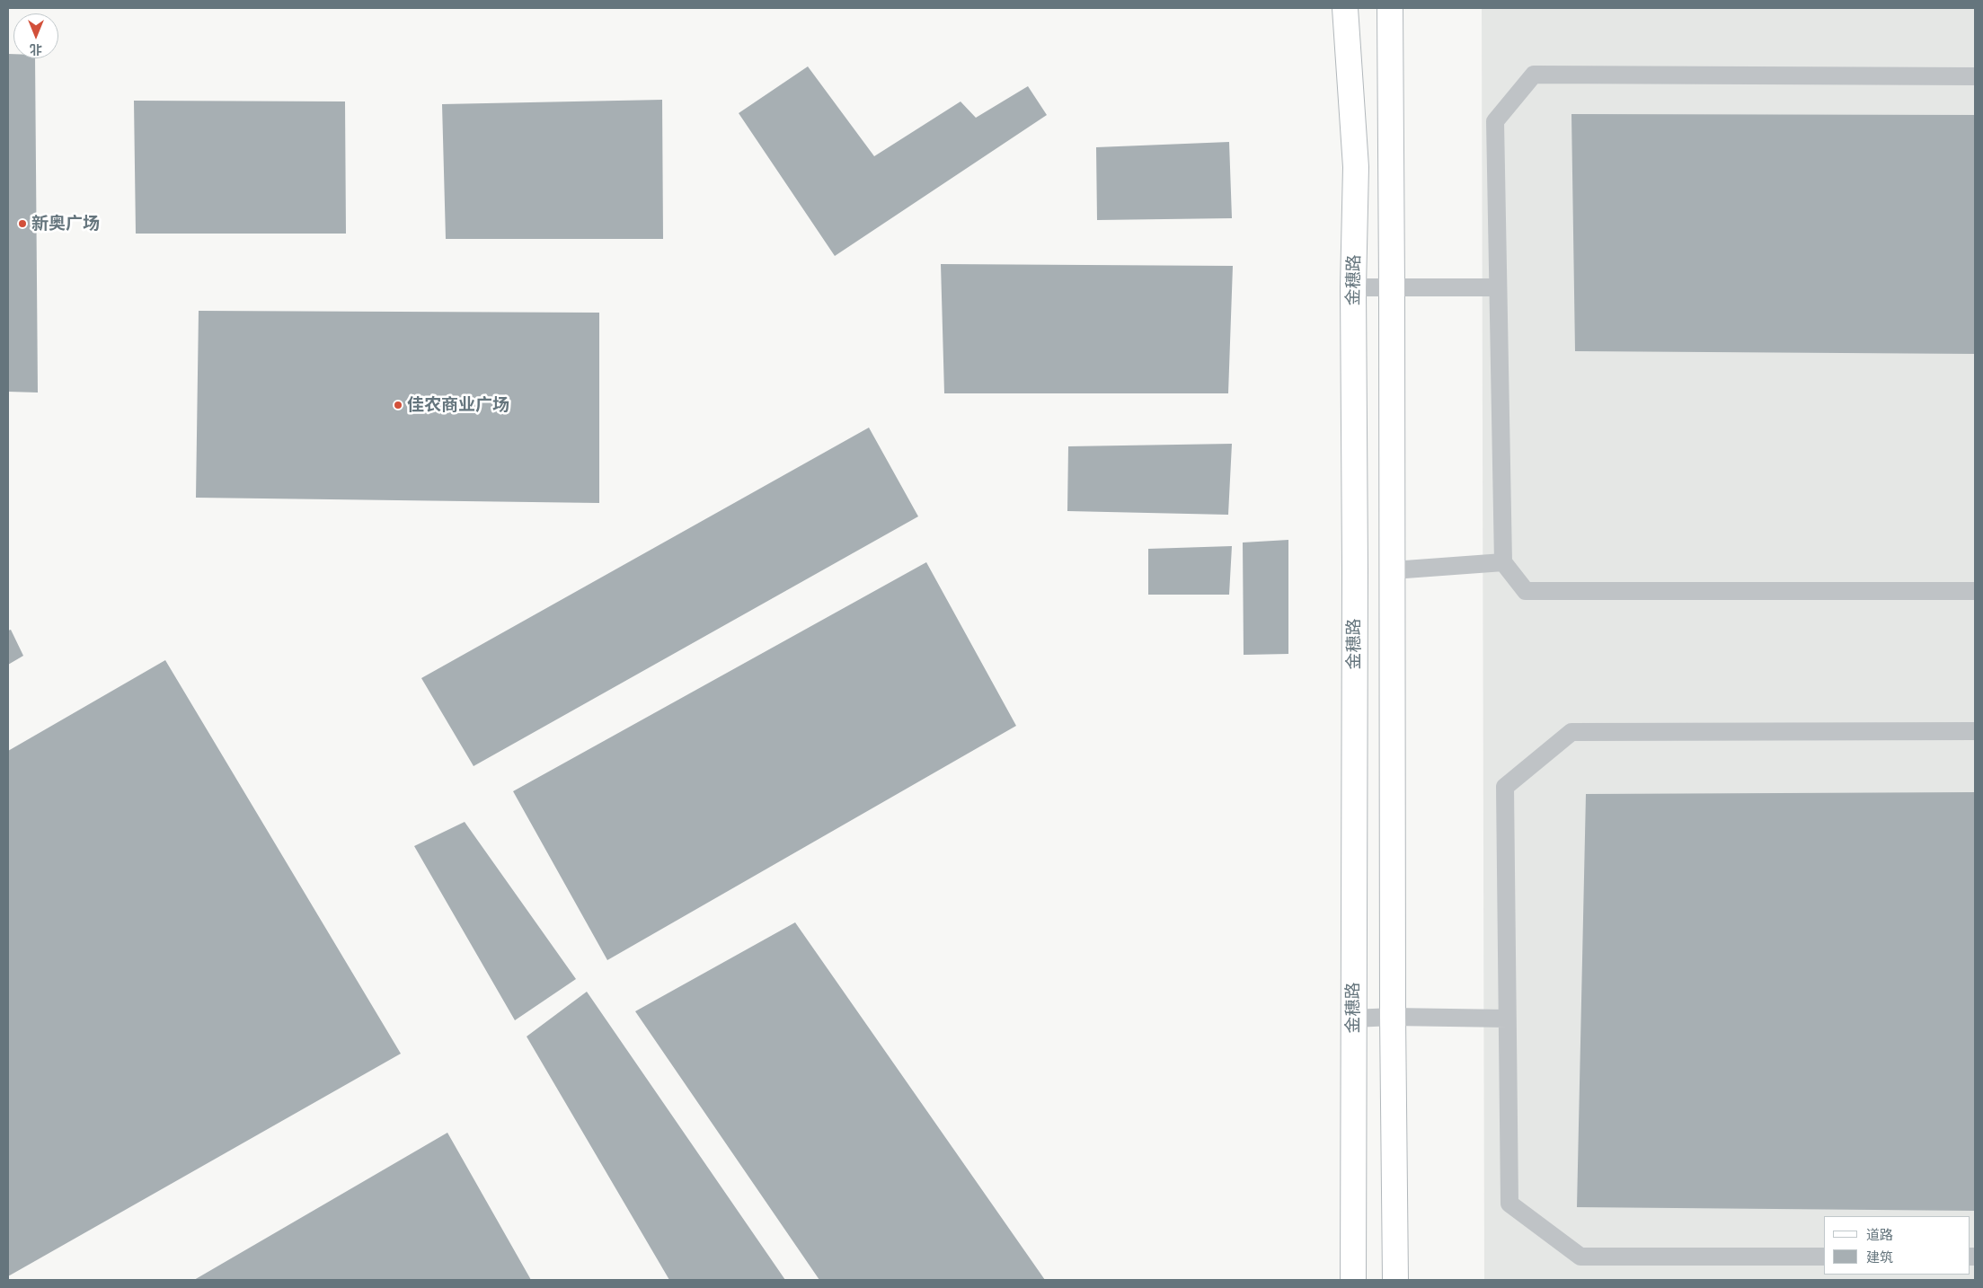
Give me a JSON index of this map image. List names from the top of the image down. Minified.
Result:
{"streets":{"street":["金穗路"]},"places":["新奥广场","佳农商业广场"],"legend":["道路","建筑"],"north":"bottom"}
